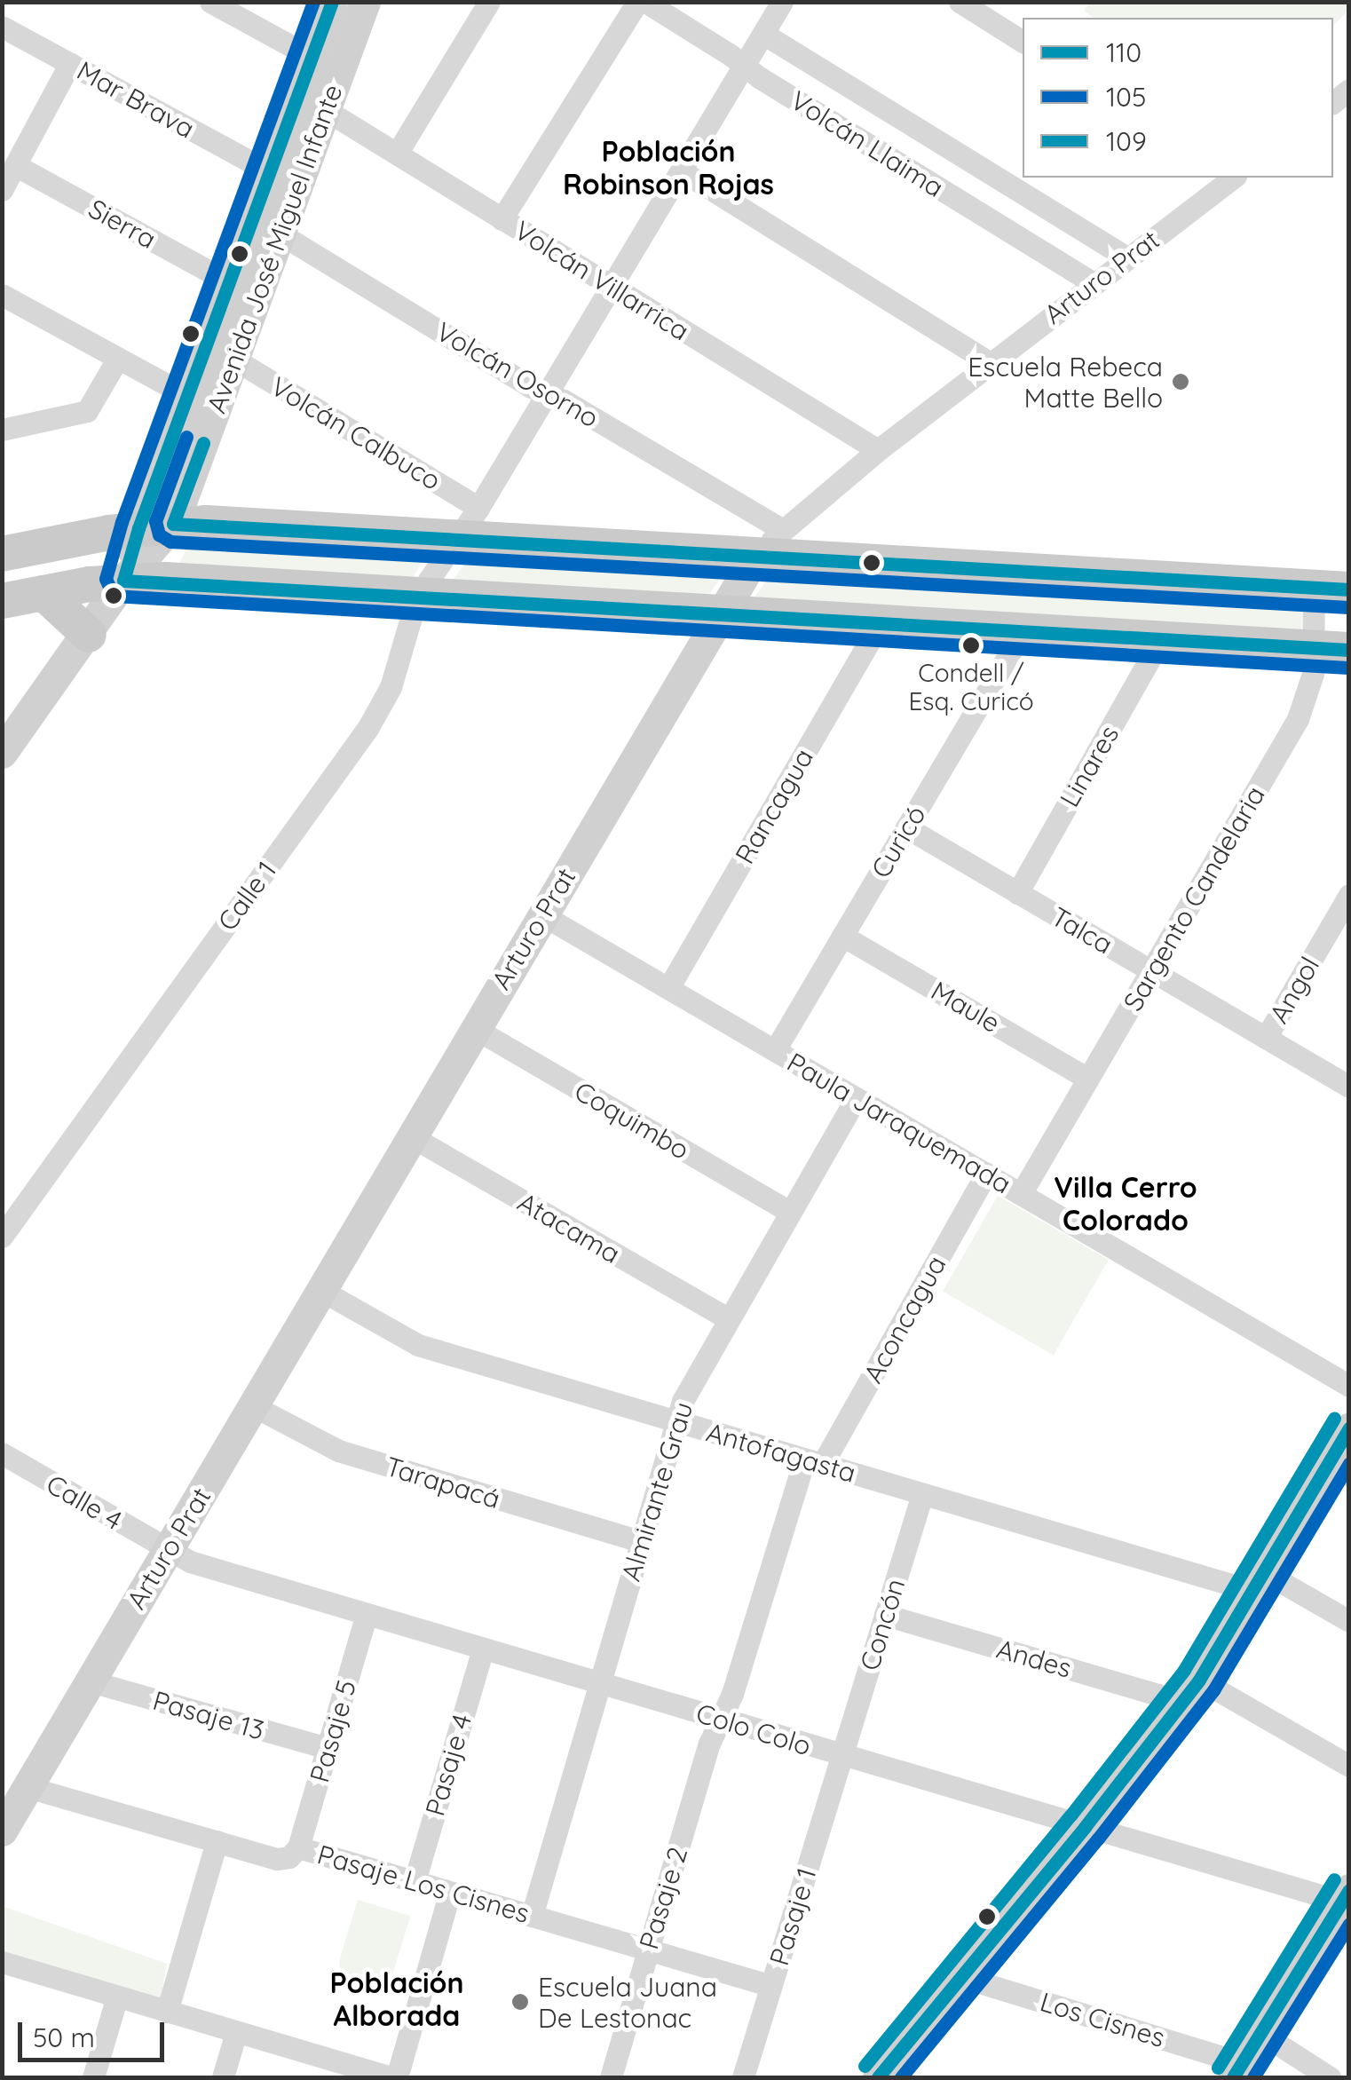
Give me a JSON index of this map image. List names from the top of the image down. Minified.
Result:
{"streets":{"street":["Mar Brava","Volcán Llaima","Sierra","Avenida José Miguel Infante","Arturo Prat","Volcán Villarrica","Volcán Osorno","Volcán Calbuco","Linares","Rancagua","Curicó","Calle 1","Sargento Candelaria","Talca","Angol","Maule","Coquimbo","Paula Jaraquemada","Atacama","Aconcagua","Antofagasta","Tarapacá","Almirante Grau","Calle 4","Concón","Andes","Pasaje 13","Colo Colo","Pasaje 5","Pasaje 4","Pasaje Los Cisnes","Pasaje 2","Pasaje 1","Los Cisnes"]},"crossings":[["Mar Brava","Avenida José Miguel Infante"],["Volcán Llaima","Arturo Prat"],["Volcán Llaima","Calle 1"],["Sierra","Avenida José Miguel Infante"],["Avenida José Miguel Infante","Volcán Villarrica"],["Avenida José Miguel Infante","Volcán Osorno"],["Avenida José Miguel Infante","Volcán Calbuco"],["Arturo Prat","Volcán Villarrica"],["Arturo Prat","Volcán Osorno"],["Arturo Prat","Coquimbo"],["Arturo Prat","Paula Jaraquemada"],["Arturo Prat","Atacama"],["Arturo Prat","Antofagasta"],["Arturo Prat","Tarapacá"],["Arturo Prat","Calle 4"],["Arturo Prat","Pasaje 13"],["Arturo Prat","Colo Colo"],["Arturo Prat","Pasaje Los Cisnes"],["Volcán Villarrica","Calle 1"],["Volcán Osorno","Calle 1"],["Volcán Calbuco","Calle 1"],["Linares","Talca"],["Rancagua","Paula Jaraquemada"],["Curicó","Talca"],["Curicó","Maule"],["Curicó","Paula Jaraquemada"],["Sargento Candelaria","Talca"],["Sargento Candelaria","Maule"],["Sargento Candelaria","Paula Jaraquemada"],["Talca","Angol"],["Coquimbo","Almirante Grau"],["Paula Jaraquemada","Aconcagua"],["Paula Jaraquemada","Almirante Grau"],["Atacama","Almirante Grau"],["Aconcagua","Antofagasta"],["Aconcagua","Colo Colo"],["Aconcagua","Pasaje 2"],["Antofagasta","Almirante Grau"],["Antofagasta","Concón"],["Tarapacá","Almirante Grau"],["Almirante Grau","Colo Colo"],["Almirante Grau","Pasaje Los Cisnes"],["Calle 4","Colo Colo"],["Concón","Andes"],["Concón","Colo Colo"],["Concón","Pasaje 1"],["Pasaje 13","Pasaje 5"],["Colo Colo","Pasaje 5"],["Colo Colo","Pasaje 4"],["Colo Colo","Pasaje 2"],["Colo Colo","Pasaje 1"],["Pasaje 5","Pasaje Los Cisnes"],["Pasaje 4","Pasaje Los Cisnes"],["Pasaje Los Cisnes","Pasaje 2"],["Pasaje Los Cisnes","Pasaje 1"]],"districts":["Población Robinson Rojas","Villa Cerro Colorado","Población Alborada"],"places":["Escuela Rebeca Matte Bello","Condell / Esq. Curicó","Escuela Juana De Lestonac"],"lines":["transit line 110","transit line 105","transit line 109"],"legend":["110","105","109"],"scale_bar":"50 m"}
